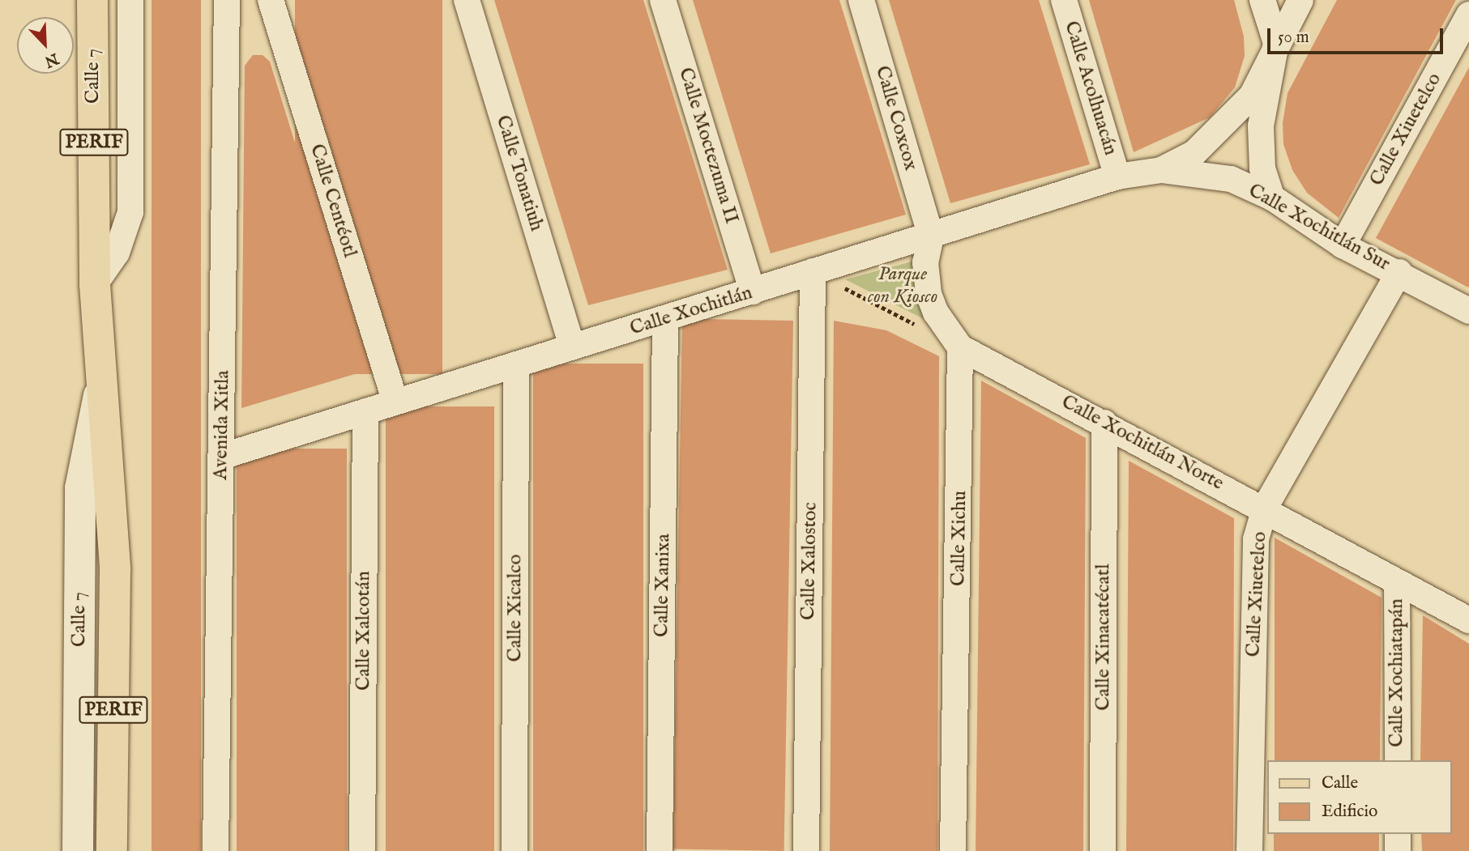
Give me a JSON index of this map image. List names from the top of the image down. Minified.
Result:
{"streets":{"main road":["Calle 7","PERIF"],"street":["Calle Acolhuacán","Calle Coxcox","Calle Xiuetelco","Calle Moctezuma II","Calle Tonatiuh","Calle Centéotl","Calle Xochitlán Sur","Calle Xochitlán","Avenida Xitla","Calle Xochitlán Norte","Calle Xichu","Calle Xalostoc","Calle Xanixa","Calle Xicalco","Calle Xalcotán","Calle Xinacatécatl","Calle Xochiatapán"]},"crossings":[["Calle Acolhuacán","Calle Xochitlán"],["Calle Coxcox","Calle Xochitlán"],["Calle Xiuetelco","Calle Xochitlán Sur"],["Calle Xiuetelco","Calle Xochitlán Norte"],["Calle Moctezuma II","Calle Xochitlán"],["Calle Tonatiuh","Calle Xochitlán"],["Calle Centéotl","Calle Xochitlán"],["Calle Xochitlán Sur","Calle Xochitlán"],["Calle Xochitlán","Avenida Xitla"],["Calle Xochitlán","Calle Xalostoc"],["Calle Xochitlán","Calle Xanixa"],["Calle Xochitlán","Calle Xicalco"],["Calle Xochitlán","Calle Xalcotán"],["Calle Xochitlán Norte","Calle Xichu"],["Calle Xochitlán Norte","Calle Xinacatécatl"],["Calle Xochitlán Norte","Calle Xochiatapán"]],"parks":["Parque con Kiosco"],"legend":["Calle","Edificio"],"scale_bar":"50 m","north":"bottom right"}
